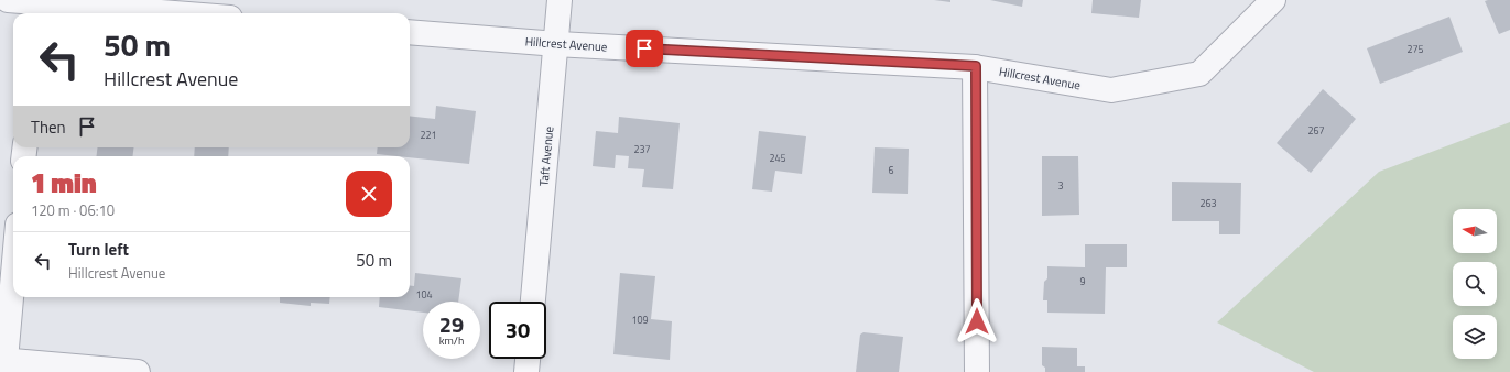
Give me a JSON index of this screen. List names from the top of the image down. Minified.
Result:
{"streets":{"street":["Hillcrest Avenue","Taft Avenue"]},"crossings":[["Hillcrest Avenue","Taft Avenue"]],"house_numbers":["275","267","221","237","245","6","3","263","9","104","109"],"north":"left","page":{"turn":["50 m","Hillcrest Avenue"],"then":"Then","heading":["1 min","120 m · 06:10"],"list":[{"name":"Turn left","note":"Hillcrest Avenue","value":"50 m"}],"speed":"29 km/h","limit":"30"}}
